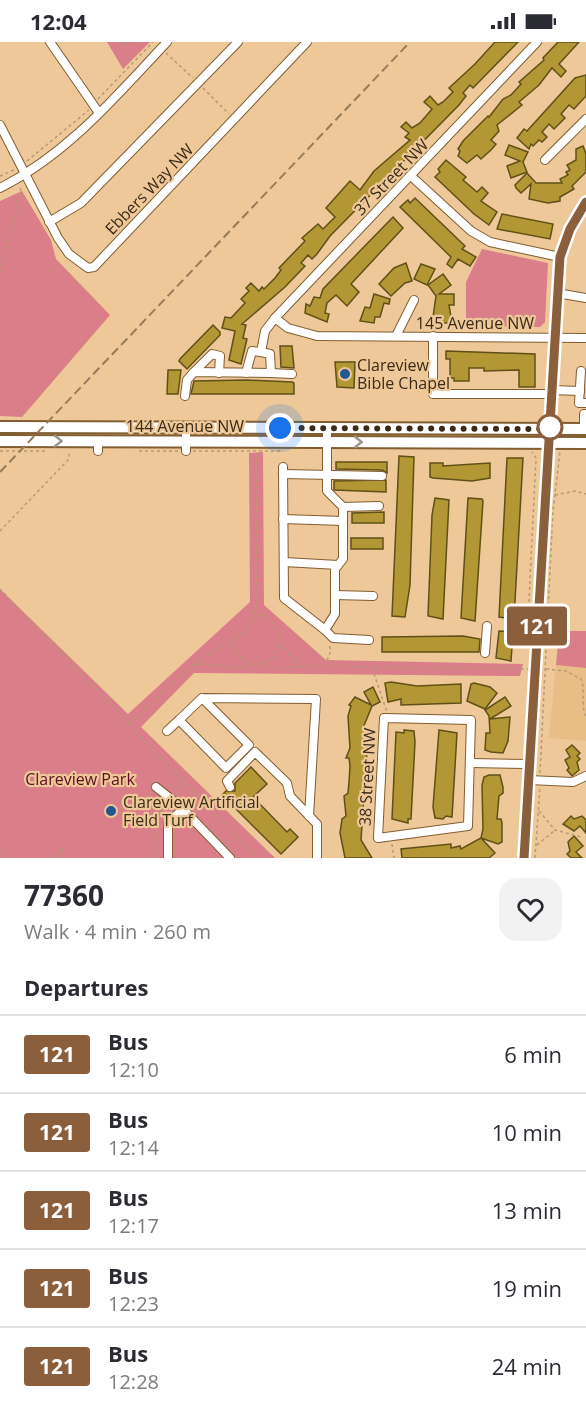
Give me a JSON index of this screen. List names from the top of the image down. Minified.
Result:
{"streets":{"main road":["144 Avenue NW"],"street":["37 Street NW","Ebbers Way NW","145 Avenue NW","38 Street NW"]},"crossings":[["37 Street NW","145 Avenue NW"]],"parks":["Clareview Park"],"places":["Clareview Bible Chapel","Clareview Artificial Field Turf"],"lines":["bus line 121"],"page":{"status":"12:04","on_map":"121","heading":[["77360","Walk · 4 min · 260 m"],"Departures"],"list":[{"mark":"121","name":"Bus","note":"12:10","value":"6 min"},{"mark":"121","name":"Bus","note":"12:14","value":"10 min"},{"mark":"121","name":"Bus","note":"12:17","value":"13 min"},{"mark":"121","name":"Bus","note":"12:23","value":"19 min"},{"mark":"121","name":"Bus","note":"12:28","value":"24 min"}]}}
